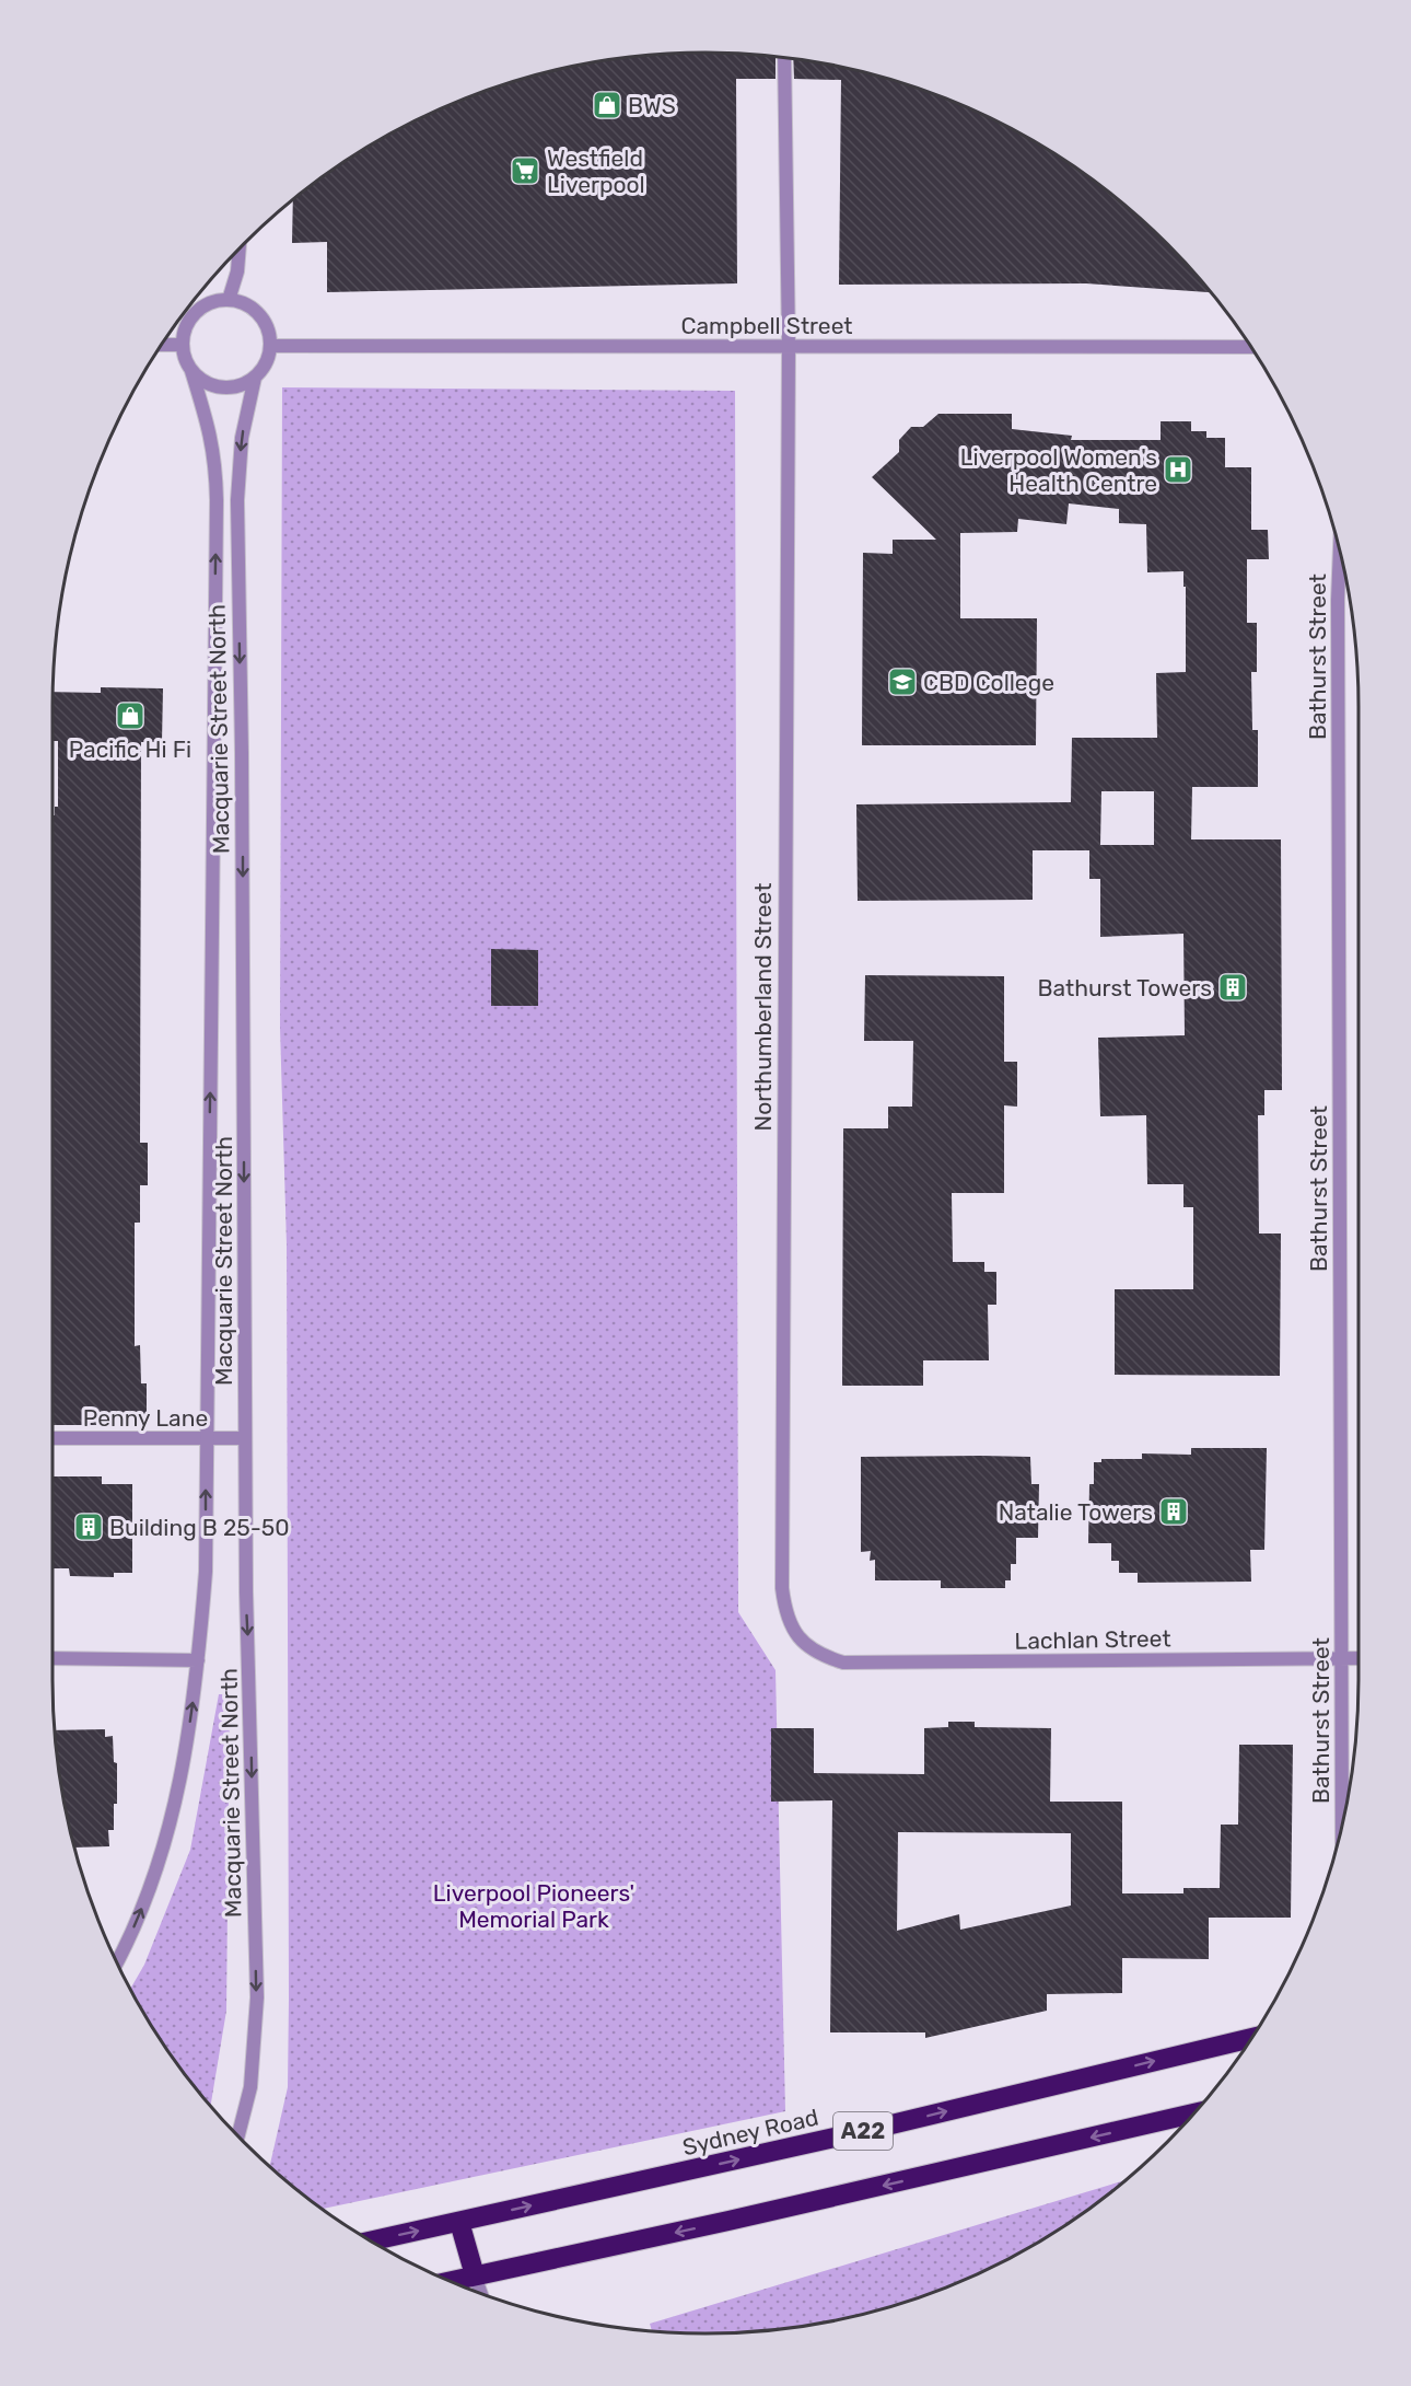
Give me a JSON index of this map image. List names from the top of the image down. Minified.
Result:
{"streets":{"highway":["A22","Sydney Road"],"street":["Campbell Street","Bathurst Street","Macquarie Street North","Northumberland Street","Penny Lane","Lachlan Street"]},"crossings":[["Campbell Street","Macquarie Street North"],["Campbell Street","Northumberland Street"],["Bathurst Street","Lachlan Street"],["Macquarie Street North","Penny Lane"],["Northumberland Street","Lachlan Street"]],"parks":["Liverpool Pioneers' Memorial Park"],"places":{"shop":["BWS","Pacific Hi Fi"],"supermarket":["Westfield Liverpool"],"hospital":["Liverpool Women's Health Centre"],"school or university":["CBD College"],"building":["Bathurst Towers","Natalie Towers","Building B 25-50"]}}
